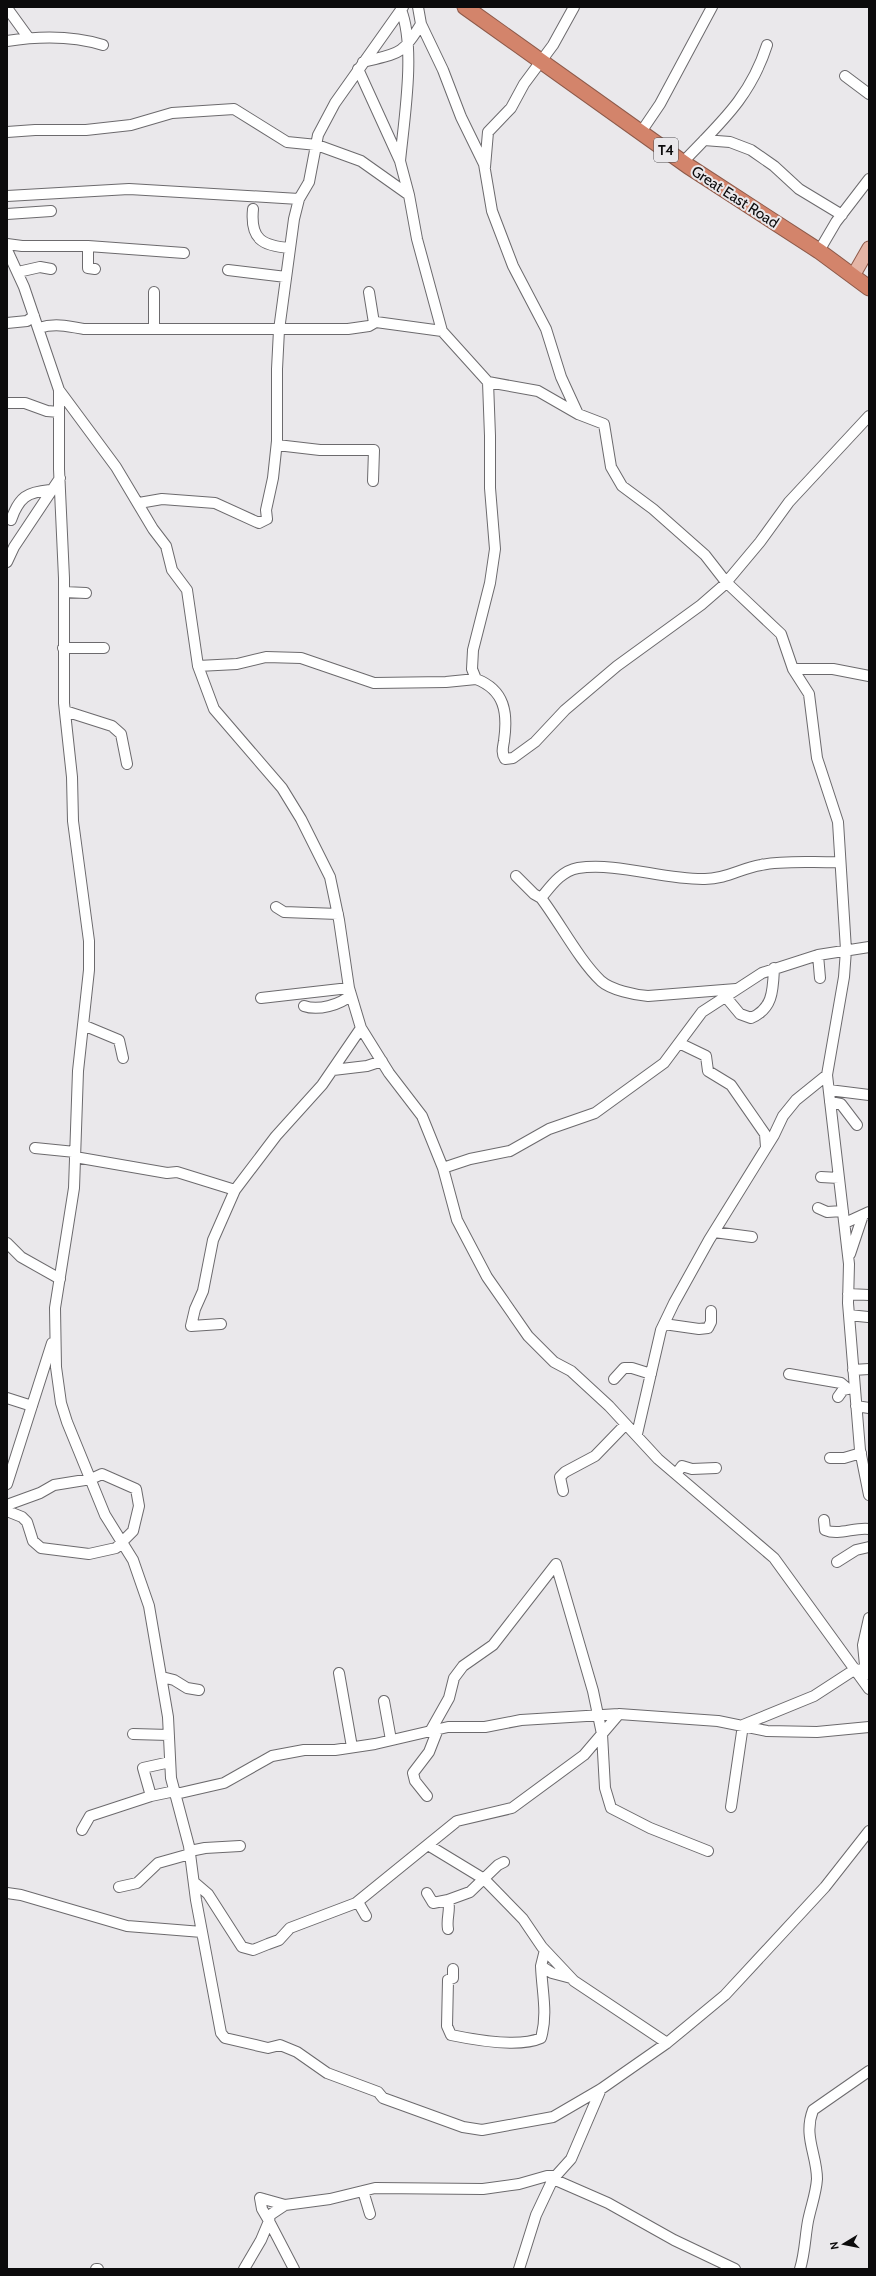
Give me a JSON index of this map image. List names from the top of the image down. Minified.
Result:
{"streets":{"highway":["T4","Great East Road"]},"north":"left"}
